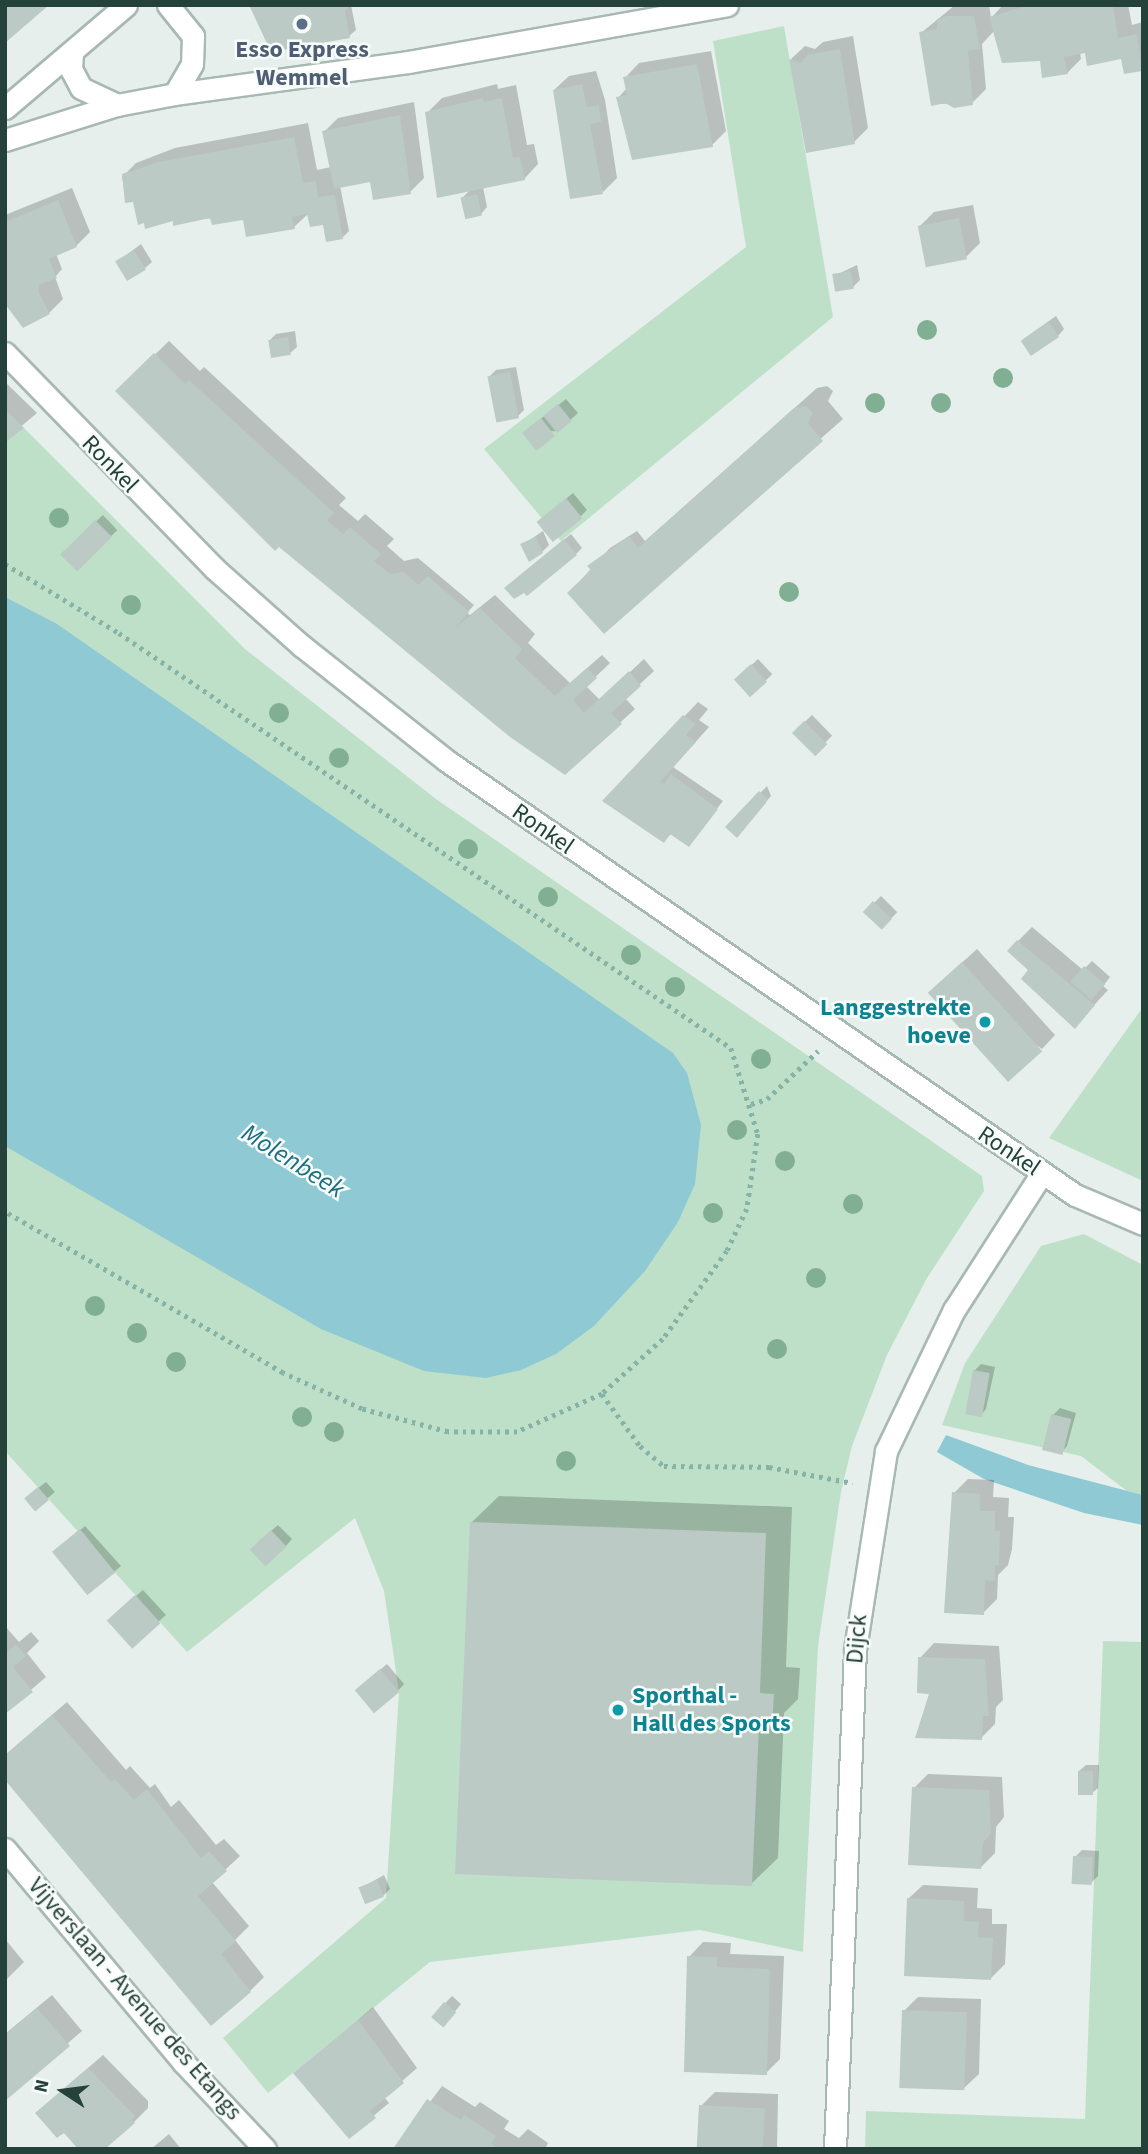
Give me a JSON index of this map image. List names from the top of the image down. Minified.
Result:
{"streets":{"street":["Ronkel","Dijck","Vijverslaan - Avenue des Etangs"]},"crossings":[["Ronkel","Dijck"]],"water":["Molenbeek"],"places":["Esso Express Wemmel","Langgestrekte hoeve","Sporthal - Hall des Sports"],"north":"left"}
